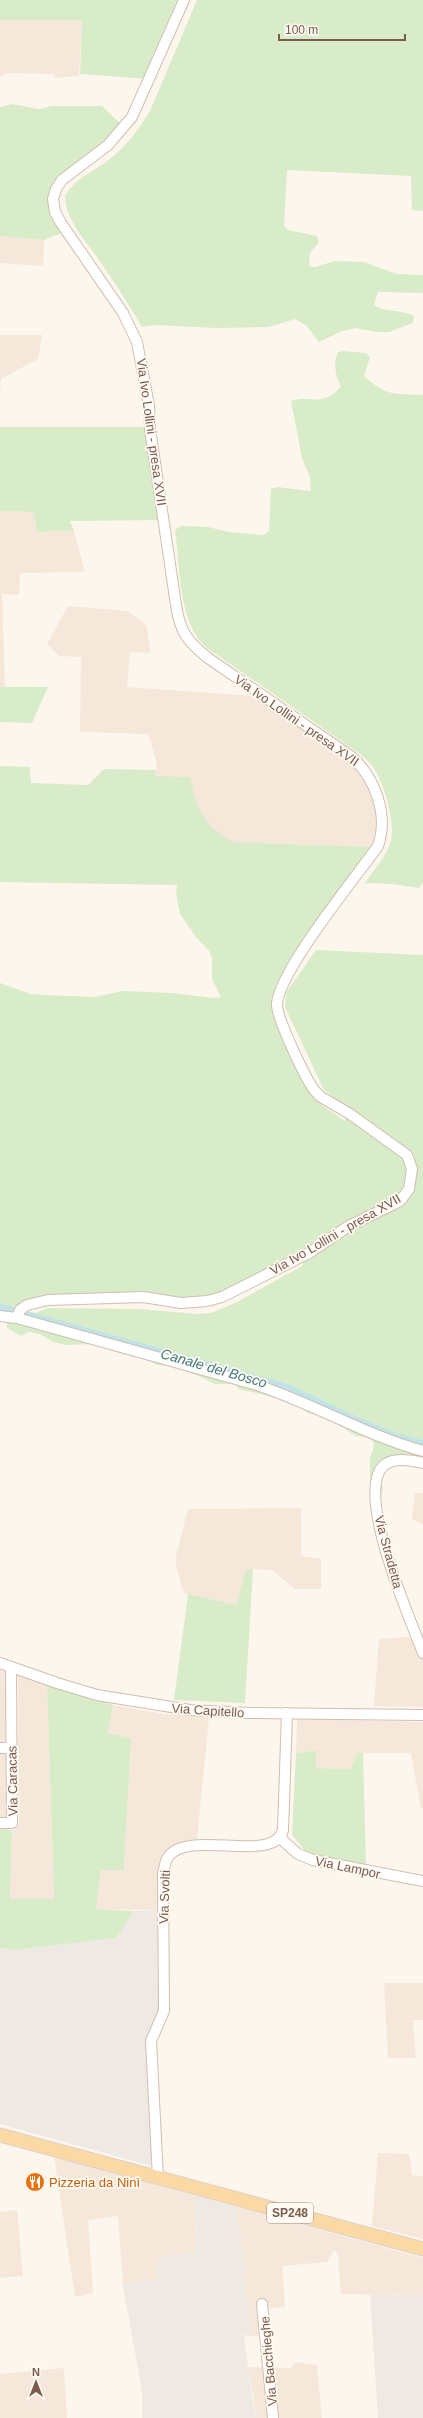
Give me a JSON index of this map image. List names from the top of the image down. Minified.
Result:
{"streets":{"main road":["SP248"],"street":["Via Ivo Lollini - presa XVII","Via Stradetta","Via Capitello","Via Caracas","Via Lampor","Via Svolti","Via Bacchieghe"]},"crossings":[["Via Capitello","Via Caracas"],["Via Lampor","Via Svolti"],["Via Svolti","SP248"]],"water":["Canale del Bosco"],"places":{"restaurant":["Pizzeria da Ninì"]},"scale_bar":"100 m","north":"top"}
